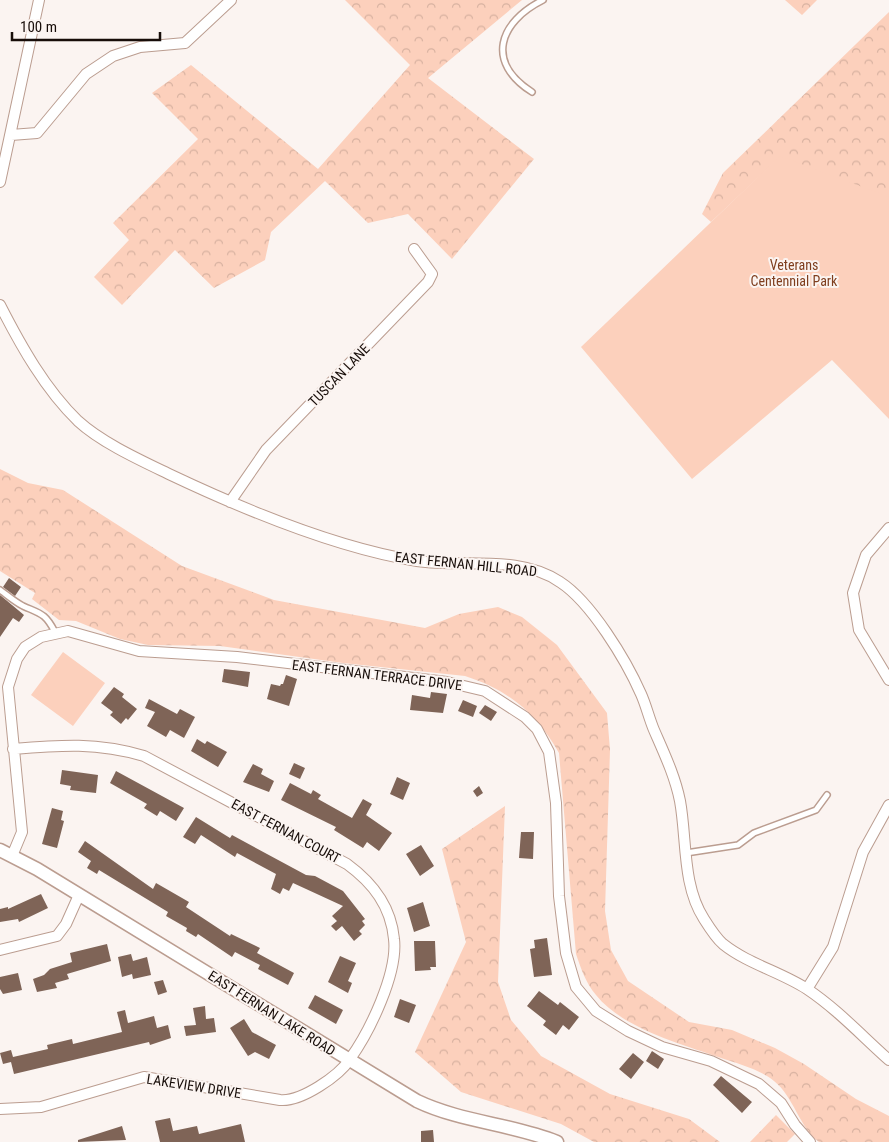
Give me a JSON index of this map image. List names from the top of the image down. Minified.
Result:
{"streets":{"street":["TUSCAN LANE","EAST FERNAN HILL ROAD","EAST FERNAN TERRACE DRIVE","EAST FERNAN COURT","EAST FERNAN LAKE ROAD","LAKEVIEW DRIVE"]},"crossings":[["TUSCAN LANE","EAST FERNAN HILL ROAD"],["EAST FERNAN TERRACE DRIVE","EAST FERNAN COURT"],["EAST FERNAN TERRACE DRIVE","EAST FERNAN LAKE ROAD"],["EAST FERNAN COURT","EAST FERNAN LAKE ROAD"],["EAST FERNAN COURT","LAKEVIEW DRIVE"],["EAST FERNAN LAKE ROAD","LAKEVIEW DRIVE"]],"parks":["Veterans Centennial Park"],"scale_bar":"100 m"}
